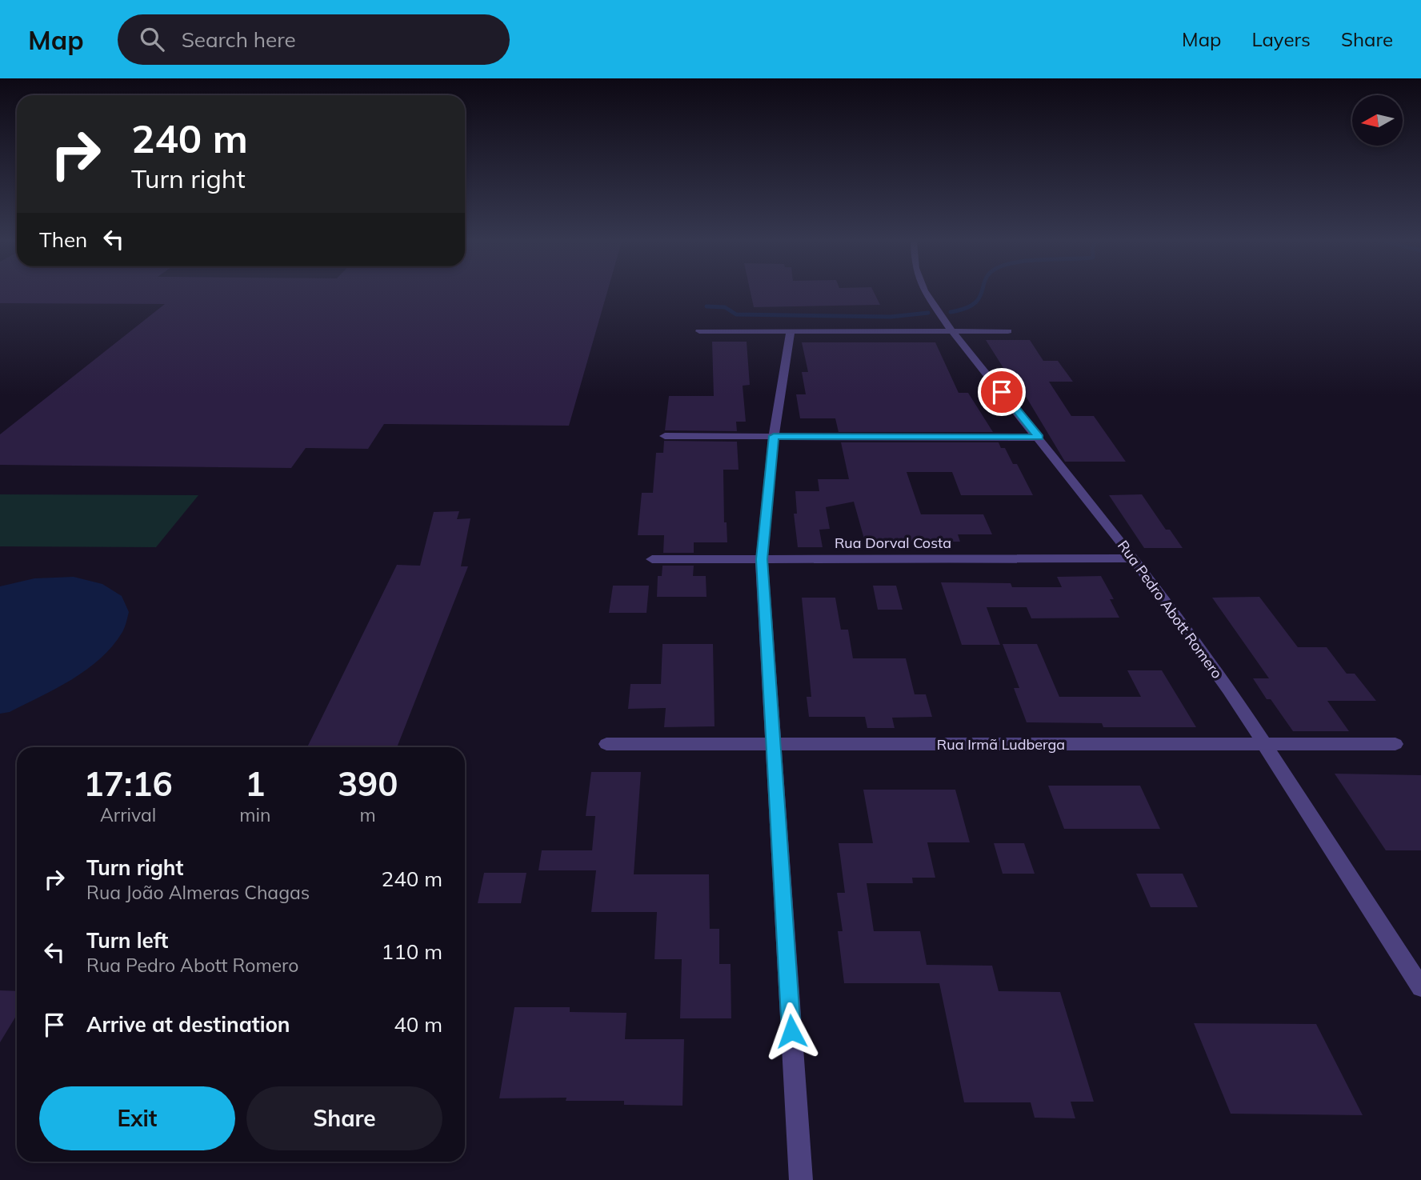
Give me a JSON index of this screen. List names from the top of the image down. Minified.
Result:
{"streets":{"street":["Rua Dorval Costa","Rua Pedro Abott Romero","Rua Irmã Ludberga"]},"crossings":[["Rua Dorval Costa","Rua Pedro Abott Romero"],["Rua Pedro Abott Romero","Rua Irmã Ludberga"]],"north":"left","page":{"header":"Map","search":"Search here","nav":["Map","Layers","Share"],"turn":["240 m","Turn right"],"then":"Then","eta":["17:16","Arrival","1","min","390","m"],"list":[{"name":"Turn right","note":"Rua João Almeras Chagas","value":"240 m"},{"name":"Turn left","note":"Rua Pedro Abott Romero","value":"110 m"},{"name":"Arrive at destination","value":"40 m"}],"buttons":["Exit","Share"]}}
